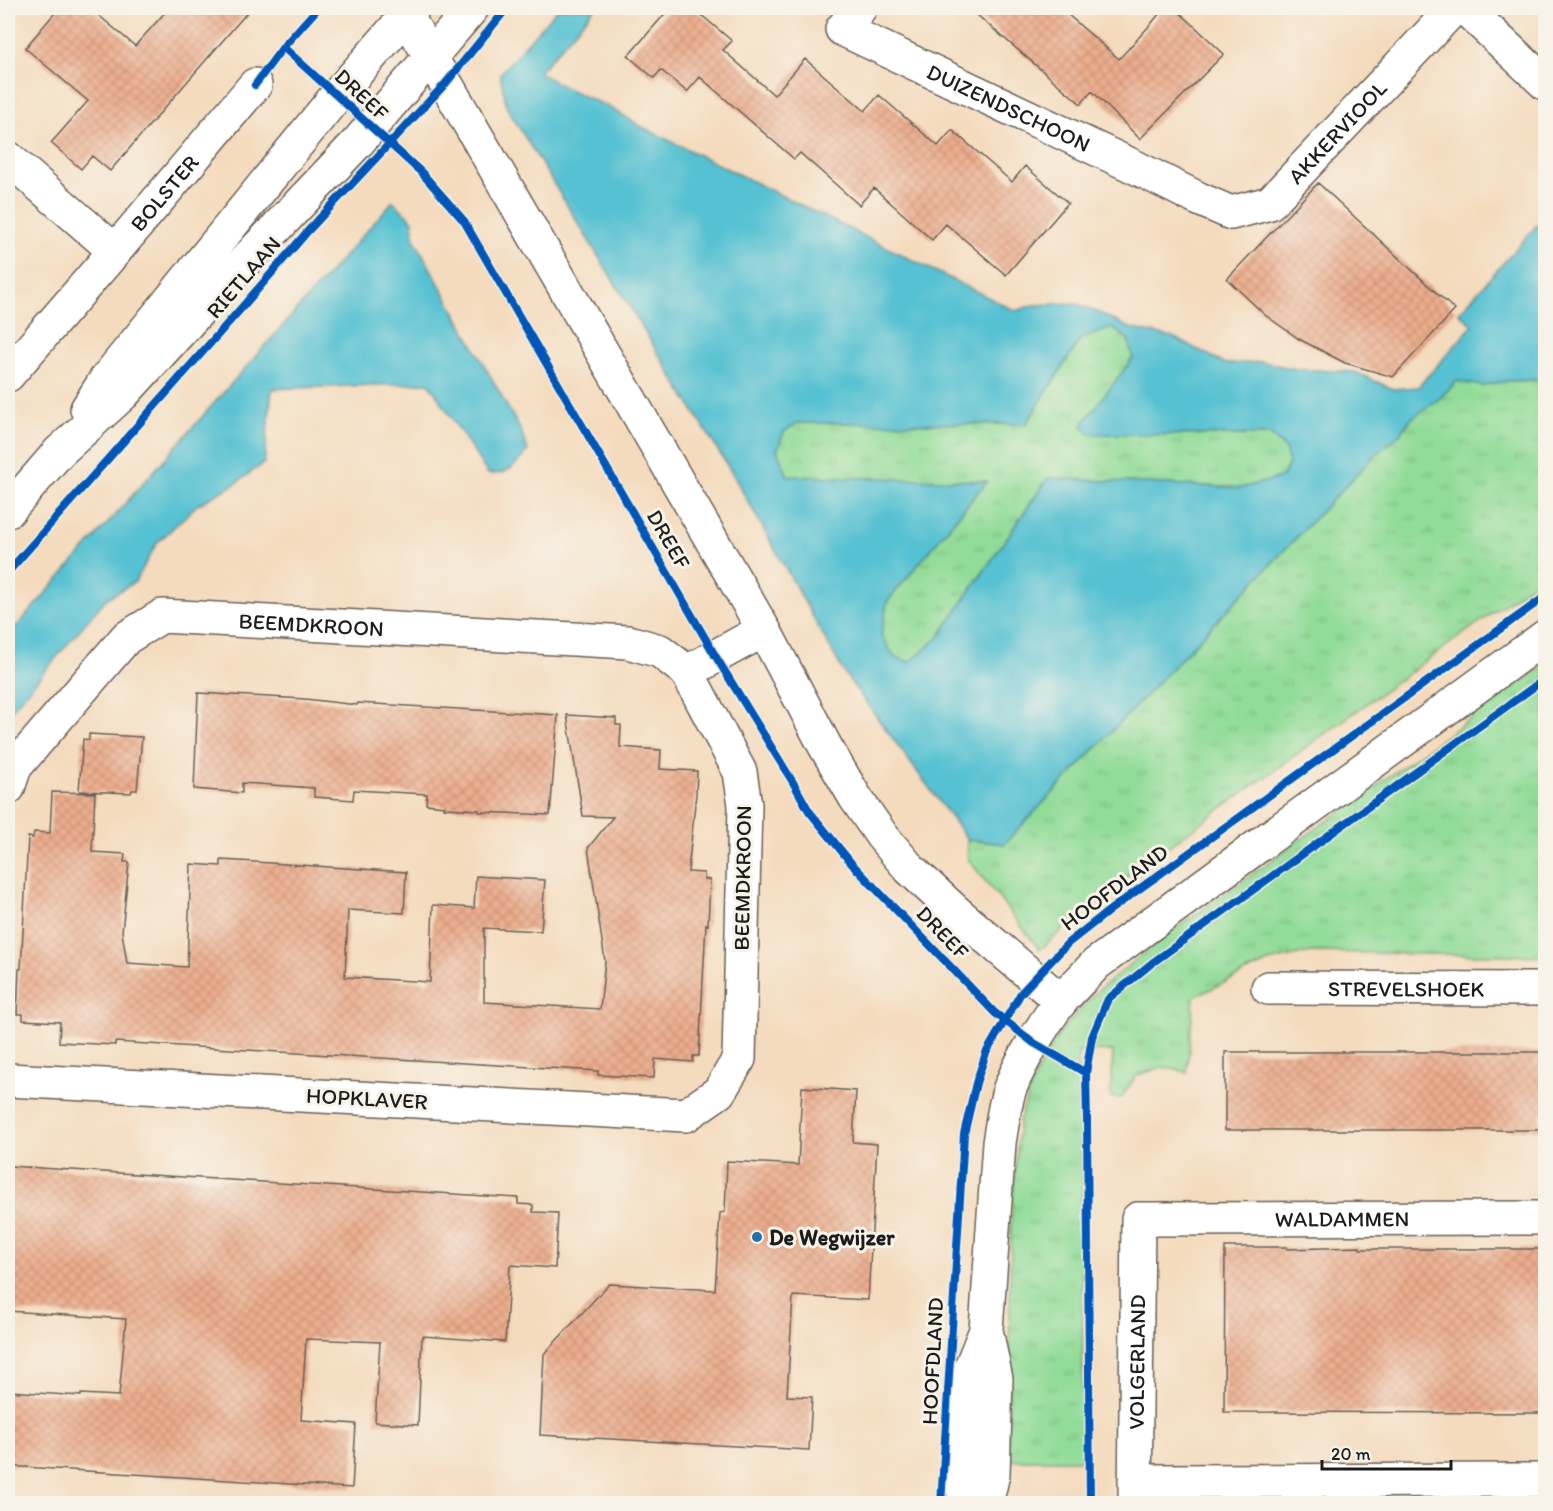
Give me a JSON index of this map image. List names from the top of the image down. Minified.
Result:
{"streets":{"street":["DREEF","DUIZENDSCHOON","AKKERVIOOL","BOLSTER","RIETLAAN","BEEMDKROON","HOOFDLAND","STREVELSHOEK","HOPKLAVER","WALDAMMEN","VOLGERLAND"]},"crossings":[["DREEF","RIETLAAN"],["DREEF","HOOFDLAND"],["DUIZENDSCHOON","AKKERVIOOL"],["BEEMDKROON","HOPKLAVER"],["WALDAMMEN","VOLGERLAND"]],"places":["De Wegwijzer"],"scale_bar":"20 m"}
